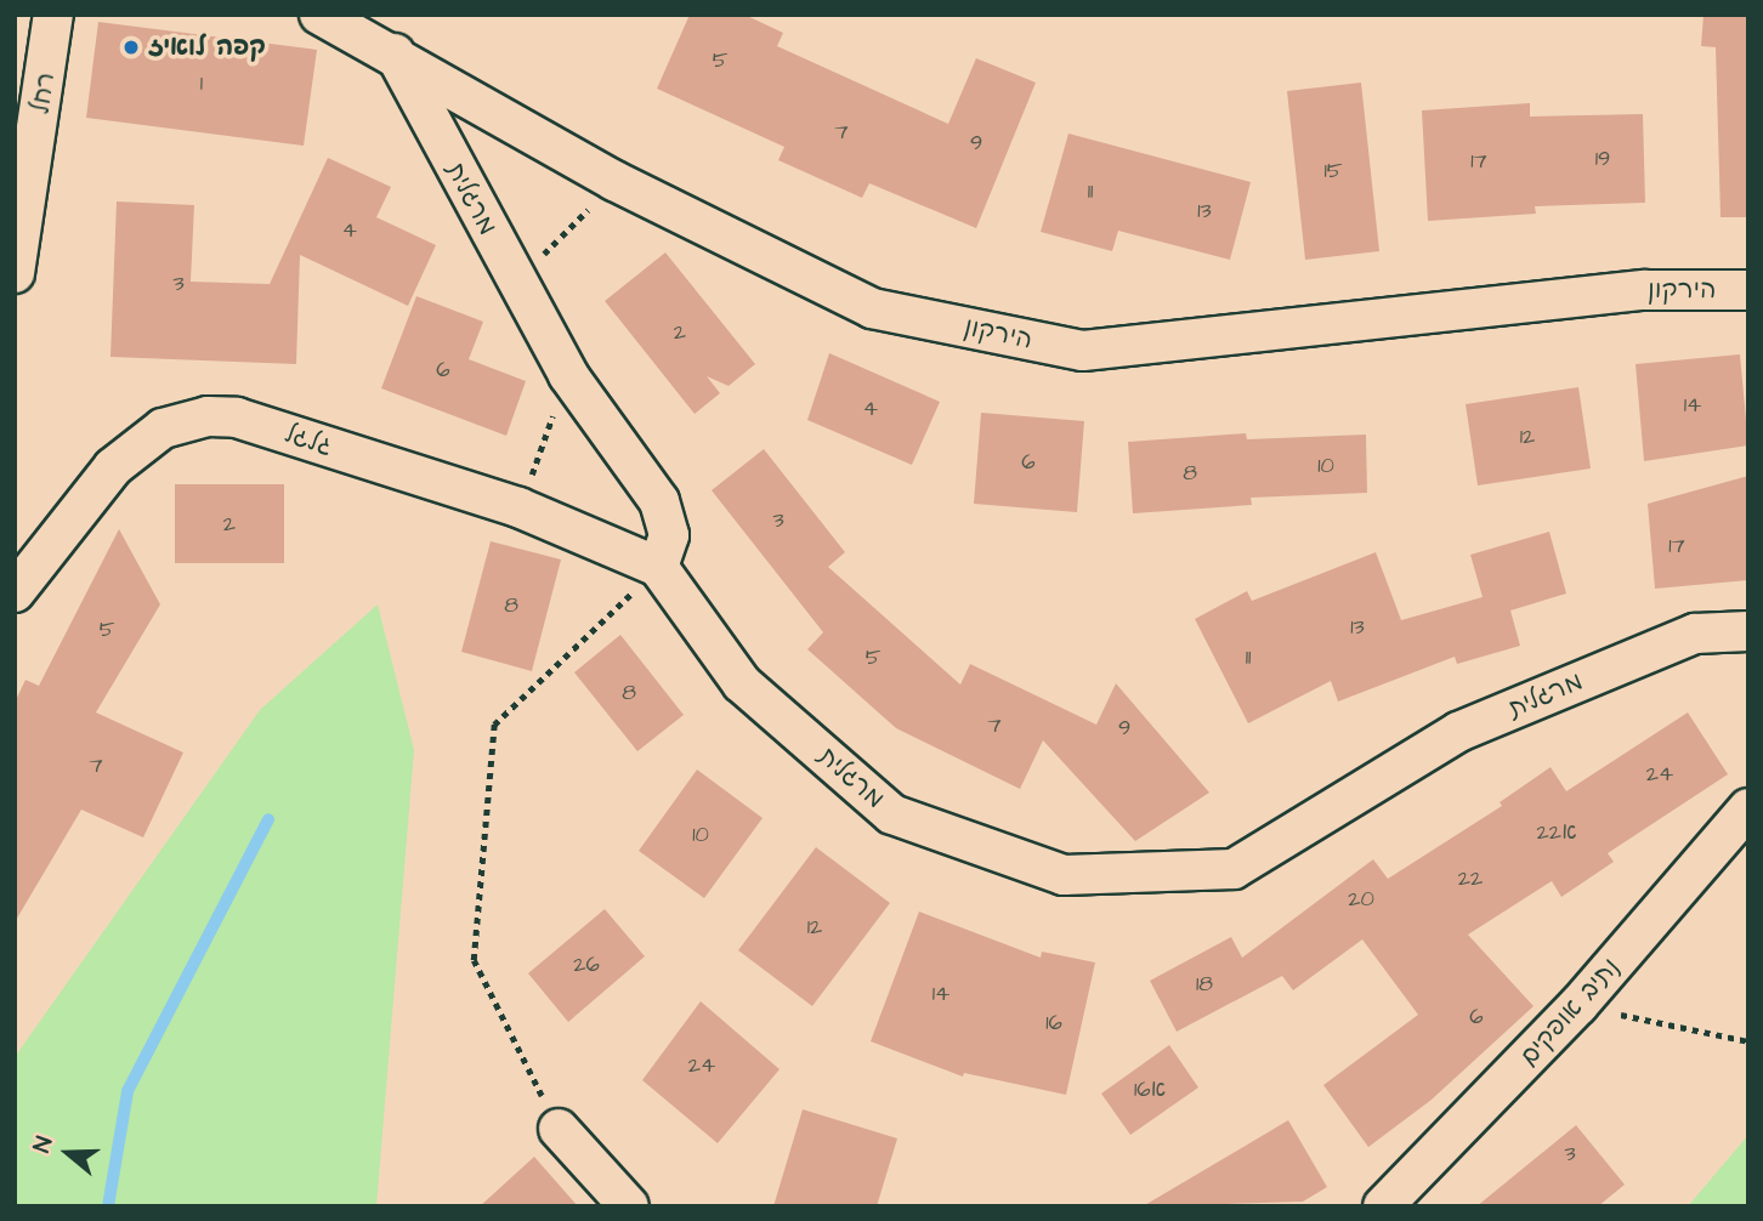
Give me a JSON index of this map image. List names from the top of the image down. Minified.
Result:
{"streets":{"street":["רחל","מרגלית","הירקון","גלגל","נתיב אופקים"]},"crossings":[["מרגלית","הירקון"],["מרגלית","גלגל"]],"places":["קפה לואיז"],"house_numbers":["5","1","7","9","19","17","15","11","13","4","3","2","6","14","4","12","6","10","8","3","2","17","8","13","5","5","11","8","7","9","7","24","22א","10","22","20","12","26","18","14","6","16","24","16א","3"],"north":"left"}
